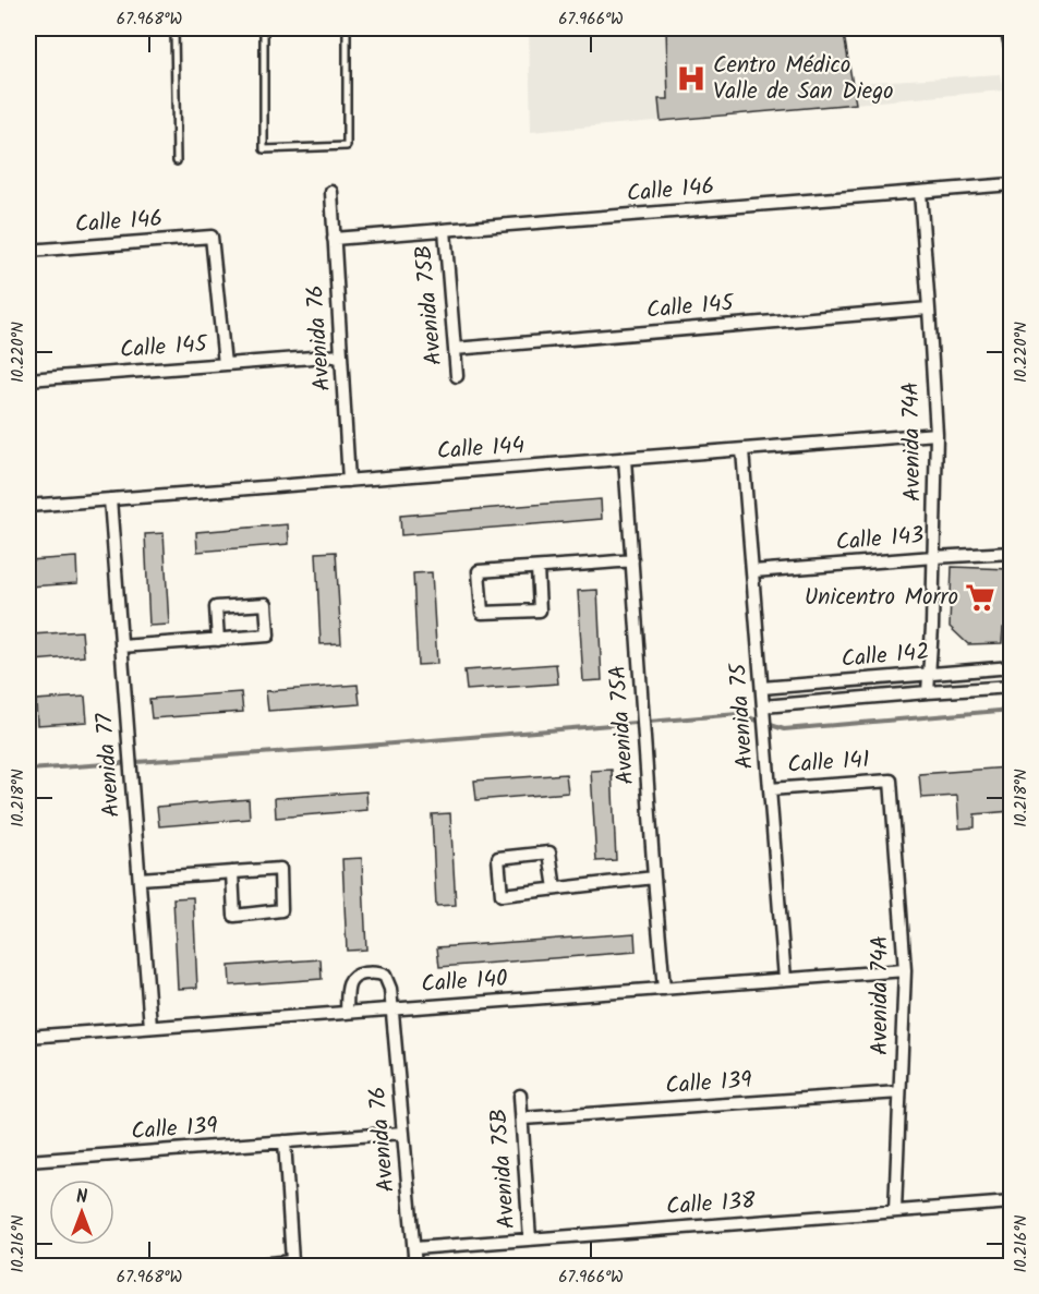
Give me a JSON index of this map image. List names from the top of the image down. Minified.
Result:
{"streets":{"street":["Calle 146","Avenida 75B","Calle 145","Avenida 76","Avenida 74A","Calle 144","Calle 143","Calle 142","Avenida 75","Avenida 75A","Calle 141","Avenida 77","Calle 140","Calle 139","Calle 138"]},"crossings":[["Calle 146","Avenida 75B"],["Calle 146","Calle 145"],["Calle 146","Avenida 76"],["Calle 146","Avenida 74A"],["Avenida 75B","Calle 145"],["Avenida 75B","Calle 139"],["Avenida 75B","Calle 138"],["Calle 145","Avenida 76"],["Calle 145","Avenida 74A"],["Avenida 76","Calle 144"],["Avenida 76","Calle 140"],["Avenida 76","Calle 139"],["Avenida 76","Calle 138"],["Avenida 74A","Calle 144"],["Avenida 74A","Calle 143"],["Avenida 74A","Calle 142"],["Avenida 74A","Calle 141"],["Avenida 74A","Calle 140"],["Avenida 74A","Calle 139"],["Avenida 74A","Calle 138"],["Calle 144","Avenida 75"],["Calle 144","Avenida 75A"],["Calle 144","Avenida 77"],["Calle 143","Avenida 75"],["Calle 142","Avenida 75"],["Avenida 75","Calle 141"],["Avenida 75","Calle 140"],["Avenida 75A","Calle 140"],["Avenida 77","Calle 140"]],"places":{"hospital":["Centro Médico Valle de San Diego"],"supermarket":["Unicentro Morro"]},"north":"top","coordinates":["67.968°W","67.966°W","10.220°N","10.218°N","10.216°N"]}
